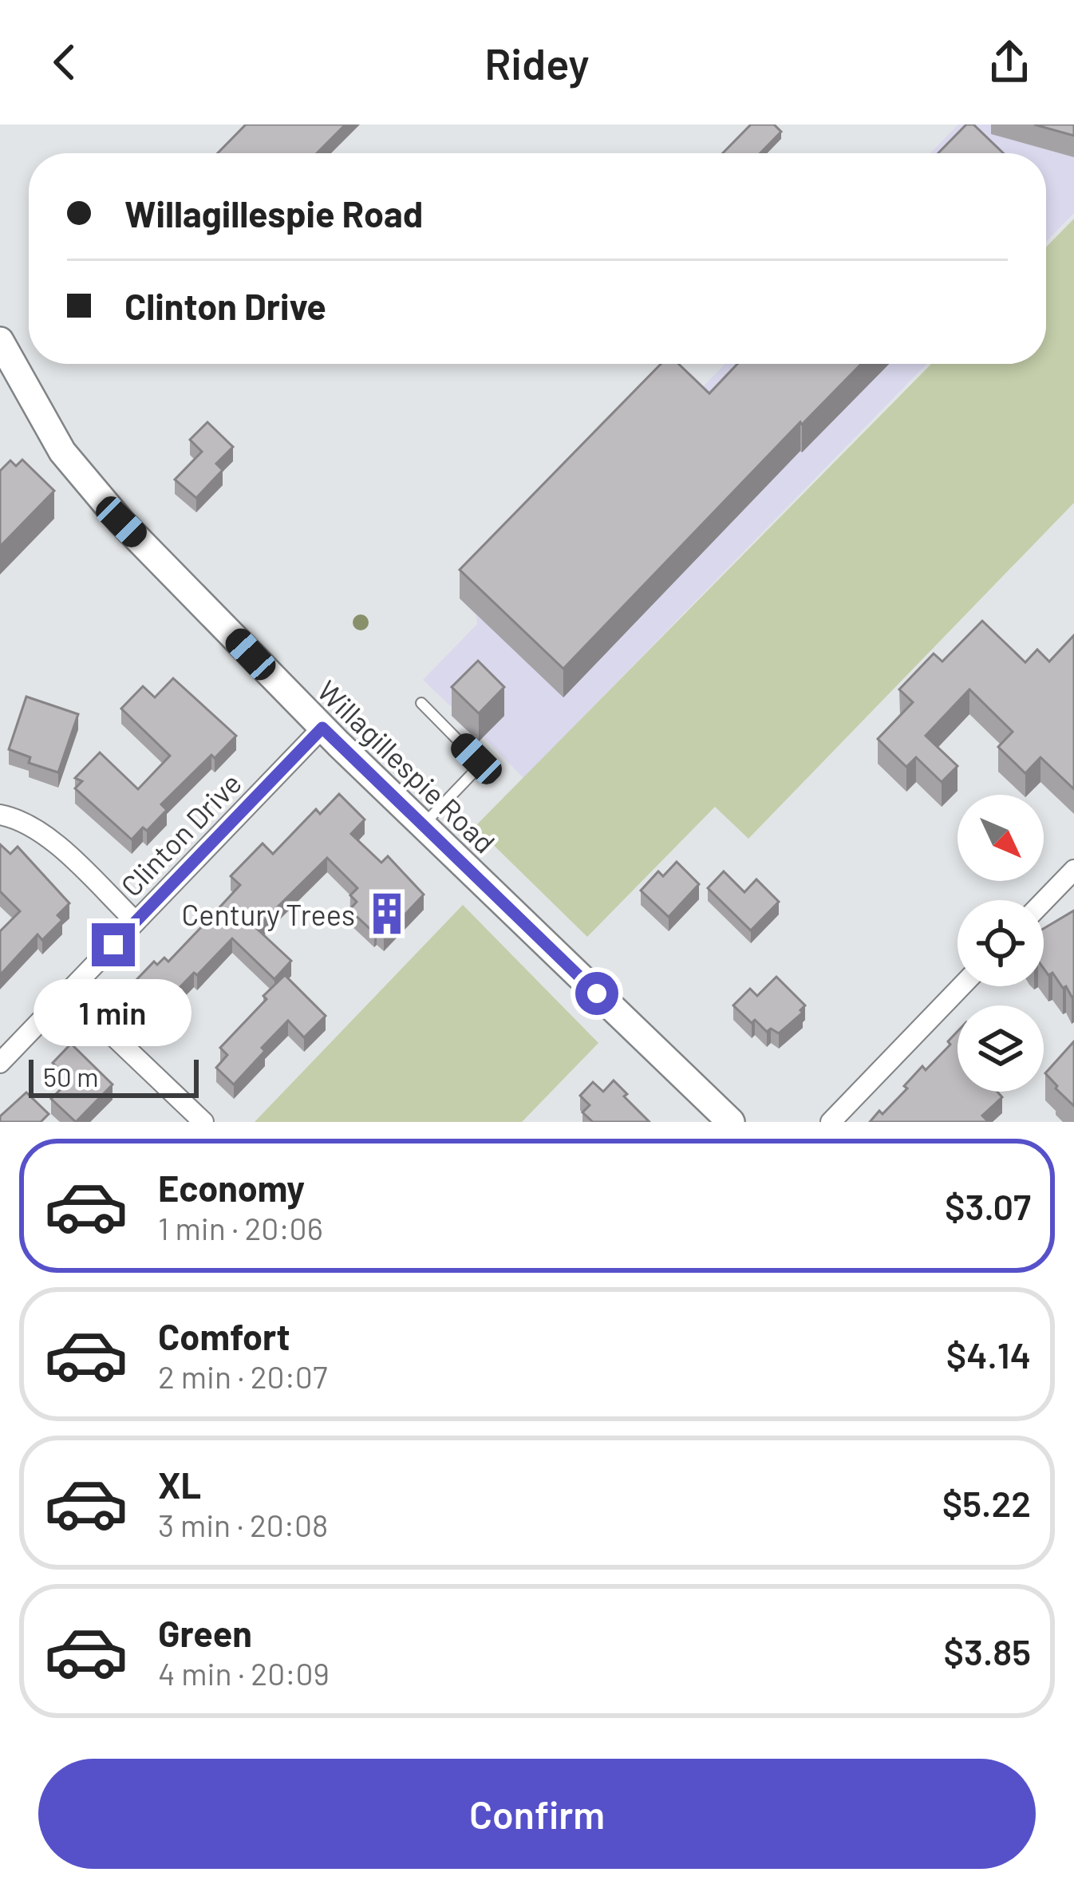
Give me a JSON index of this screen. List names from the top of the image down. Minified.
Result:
{"streets":{"main road":["Willagillespie Road"],"street":["Clinton Drive"]},"crossings":[["Willagillespie Road","Clinton Drive"]],"places":{"building":["Century Trees"]},"scale_bar":"50 m","north":"bottom right","page":{"header":"Ridey","banner":["Willagillespie Road","Clinton Drive"],"bubble":"1 min","scale":"50 m","list":[{"name":"Economy","note":"1 min · 20:06","value":"$3.07"},{"name":"Comfort","note":"2 min · 20:07","value":"$4.14"},{"name":"XL","note":"3 min · 20:08","value":"$5.22"},{"name":"Green","note":"4 min · 20:09","value":"$3.85"}],"buttons":"Confirm"}}
